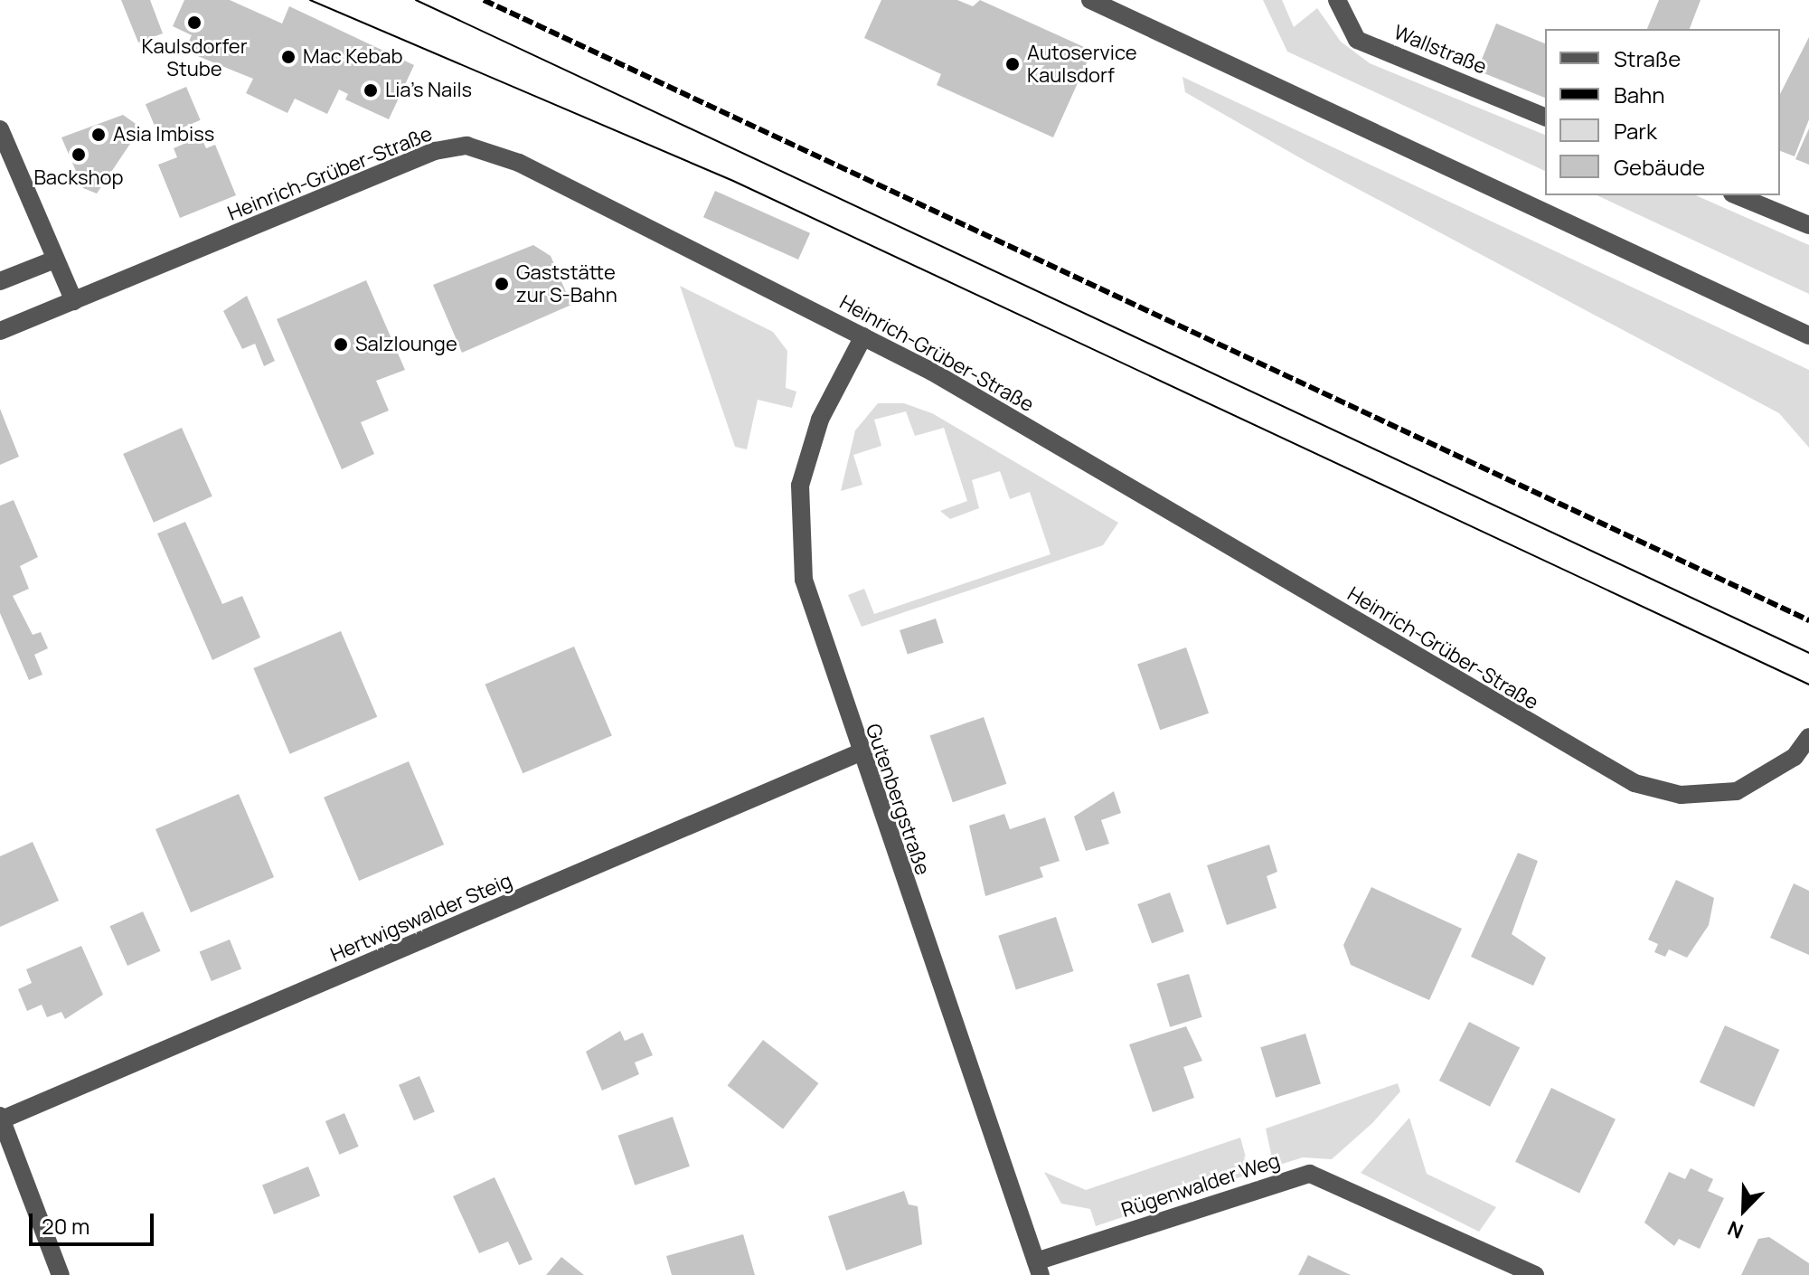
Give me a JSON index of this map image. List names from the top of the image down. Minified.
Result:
{"streets":{"street":["Wallstraße","Heinrich-Grüber-Straße","Gutenbergstraße","Hertwigswalder Steig","Rügenwalder Weg"]},"crossings":[["Heinrich-Grüber-Straße","Gutenbergstraße"],["Gutenbergstraße","Hertwigswalder Steig"],["Gutenbergstraße","Rügenwalder Weg"]],"places":["Kaulsdorfer Stube","Mac Kebab","Autoservice Kaulsdorf","Lia's Nails","Asia Imbiss","Backshop","Gaststätte zur S-Bahn","Salzlounge"],"legend":["Straße","Bahn","Park","Gebäude"],"scale_bar":"20 m","north":"bottom left"}
